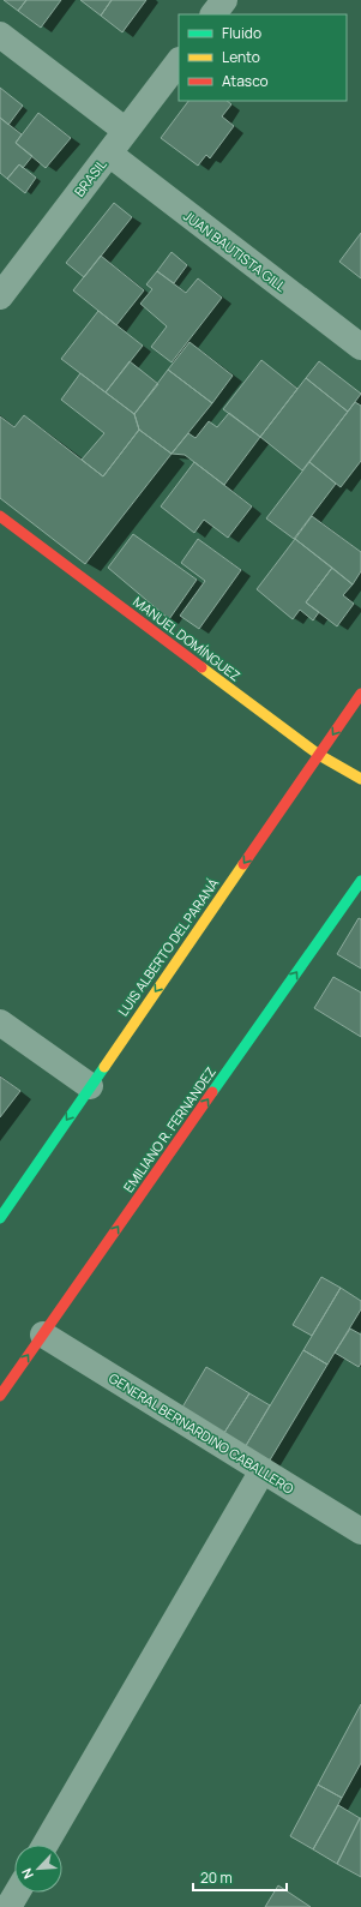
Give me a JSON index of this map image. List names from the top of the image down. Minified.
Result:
{"streets":{"main road":["MANUEL DOMÍNGUEZ","LUIS ALBERTO DEL PARANÁ","EMILIANO R. FERNANDEZ"],"street":["BRASIL","JUAN BAUTISTA GILL","GENERAL BERNARDINO CABALLERO"]},"crossings":[["BRASIL","JUAN BAUTISTA GILL"],["MANUEL DOMÍNGUEZ","LUIS ALBERTO DEL PARANÁ"],["EMILIANO R. FERNANDEZ","GENERAL BERNARDINO CABALLERO"]],"one_way":["LUIS ALBERTO DEL PARANÁ","EMILIANO R. FERNANDEZ"],"legend":["Fluido","Lento","Atasco"],"scale_bar":"20 m","north":"bottom left"}
